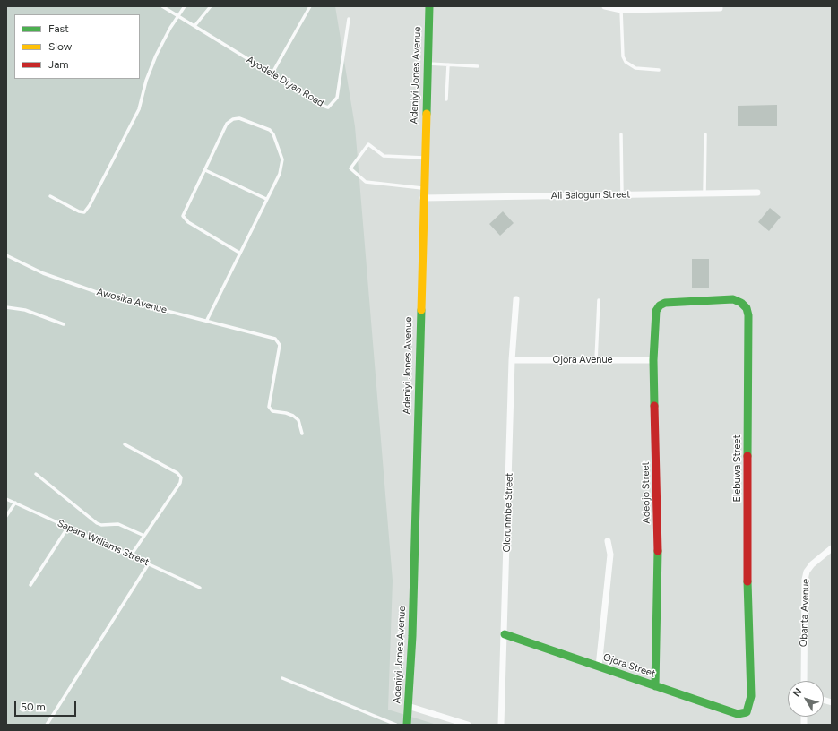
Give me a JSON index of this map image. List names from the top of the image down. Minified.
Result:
{"streets":{"street":["Adeniyi Jones Avenue","Ali Balogun Street","Ojora Avenue","Elebuwa Street","Adeojo Street","Olorunmbe Street","Obanta Avenue","Ojora Street"],"lane":["Ayodele Diyan Road","Awosika Avenue","Sapara Williams Street"]},"crossings":[["Adeniyi Jones Avenue","Ali Balogun Street"],["Ojora Avenue","Adeojo Street"],["Ojora Avenue","Olorunmbe Street"],["Elebuwa Street","Adeojo Street"],["Elebuwa Street","Ojora Street"],["Adeojo Street","Ojora Street"],["Olorunmbe Street","Ojora Street"]],"legend":["Fast","Slow","Jam"],"scale_bar":"50 m","north":"top left"}
